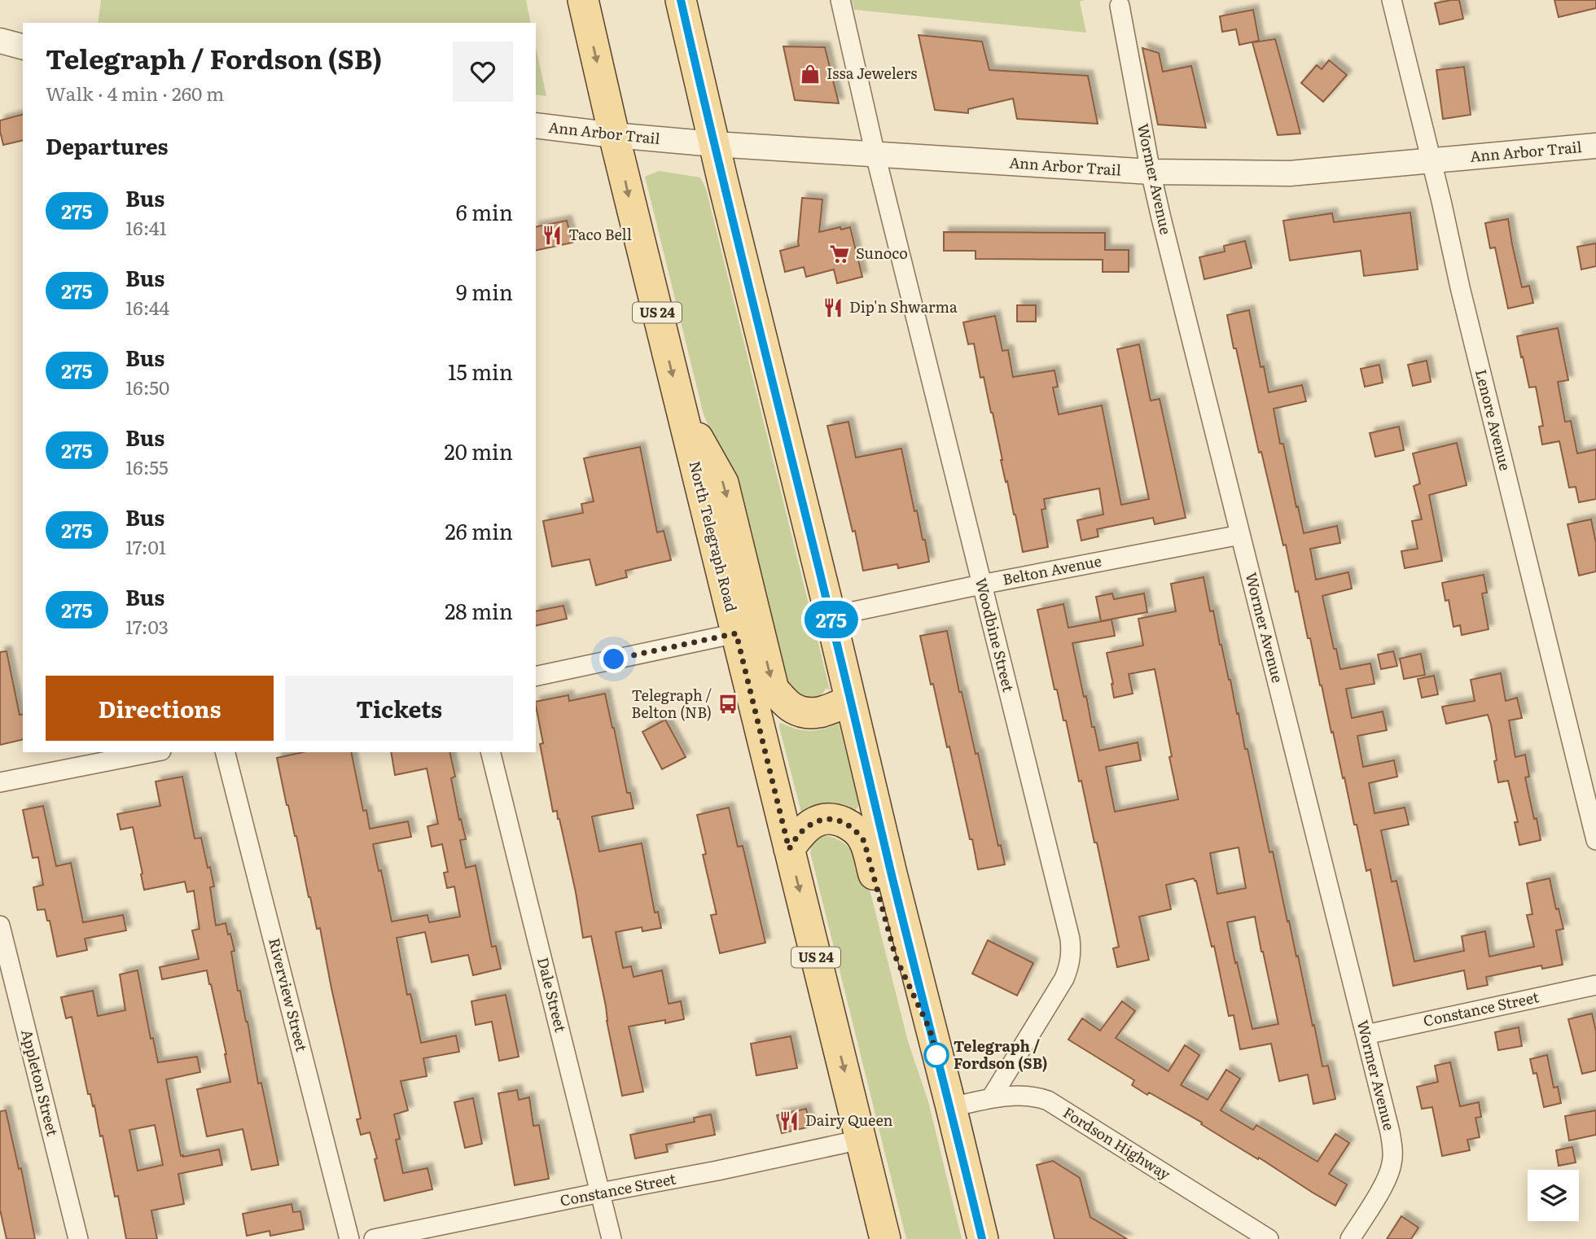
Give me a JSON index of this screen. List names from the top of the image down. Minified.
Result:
{"streets":{"main road":["US 24","North Telegraph Road"],"street":["Ann Arbor Trail","Wormer Avenue","Lenore Avenue","Belton Avenue","Woodbine Street","Riverview Street","Dale Street","Constance Street","Appleton Street","Fordson Highway"]},"crossings":[["Ann Arbor Trail","Wormer Avenue"],["Ann Arbor Trail","Lenore Avenue"],["Ann Arbor Trail","North Telegraph Road"],["Ann Arbor Trail","Woodbine Street"],["Wormer Avenue","Belton Avenue"],["Wormer Avenue","Constance Street"],["North Telegraph Road","Constance Street"],["Belton Avenue","Woodbine Street"],["Woodbine Street","Fordson Highway"],["Dale Street","Constance Street"]],"places":{"shop":["Issa Jewelers"],"restaurant":["Taco Bell","Dip'n Shwarma","Dairy Queen"],"supermarket":["Sunoco"],"bus stop":["Telegraph / Belton (NB)"],"other":["Telegraph / Fordson (SB)"]},"lines":["bus line 275"],"page":{"on_map":"275","heading":[["Telegraph / Fordson (SB)","Walk · 4 min · 260 m"],"Departures"],"list":[{"mark":"275","name":"Bus","note":"16:41","value":"6 min"},{"mark":"275","name":"Bus","note":"16:44","value":"9 min"},{"mark":"275","name":"Bus","note":"16:50","value":"15 min"},{"mark":"275","name":"Bus","note":"16:55","value":"20 min"},{"mark":"275","name":"Bus","note":"17:01","value":"26 min"},{"mark":"275","name":"Bus","note":"17:03","value":"28 min"}],"buttons":["Directions","Tickets"]}}
